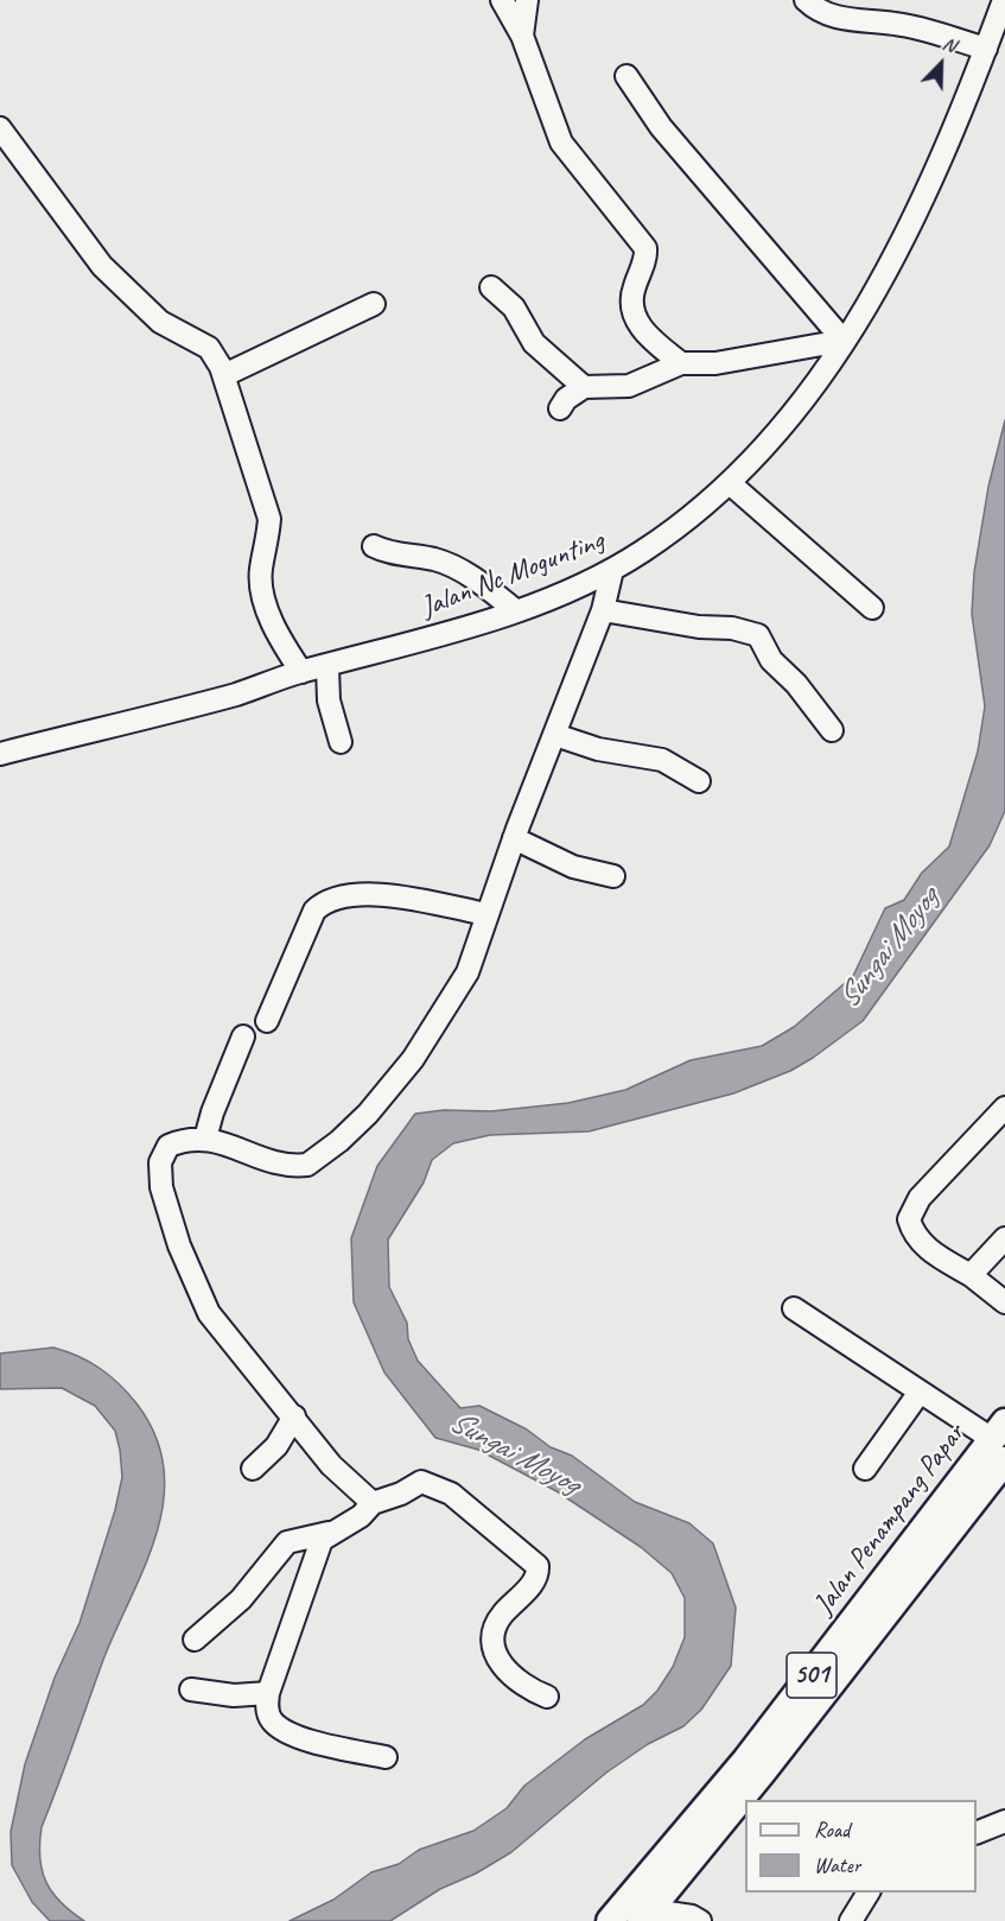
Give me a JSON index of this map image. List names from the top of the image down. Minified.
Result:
{"streets":{"main road":["Jalan Penampang Papar","501"],"street":["Jalan Nc Mogunting"]},"water":["Sungai Moyog"],"legend":["Road","Water"],"north":"top right"}
